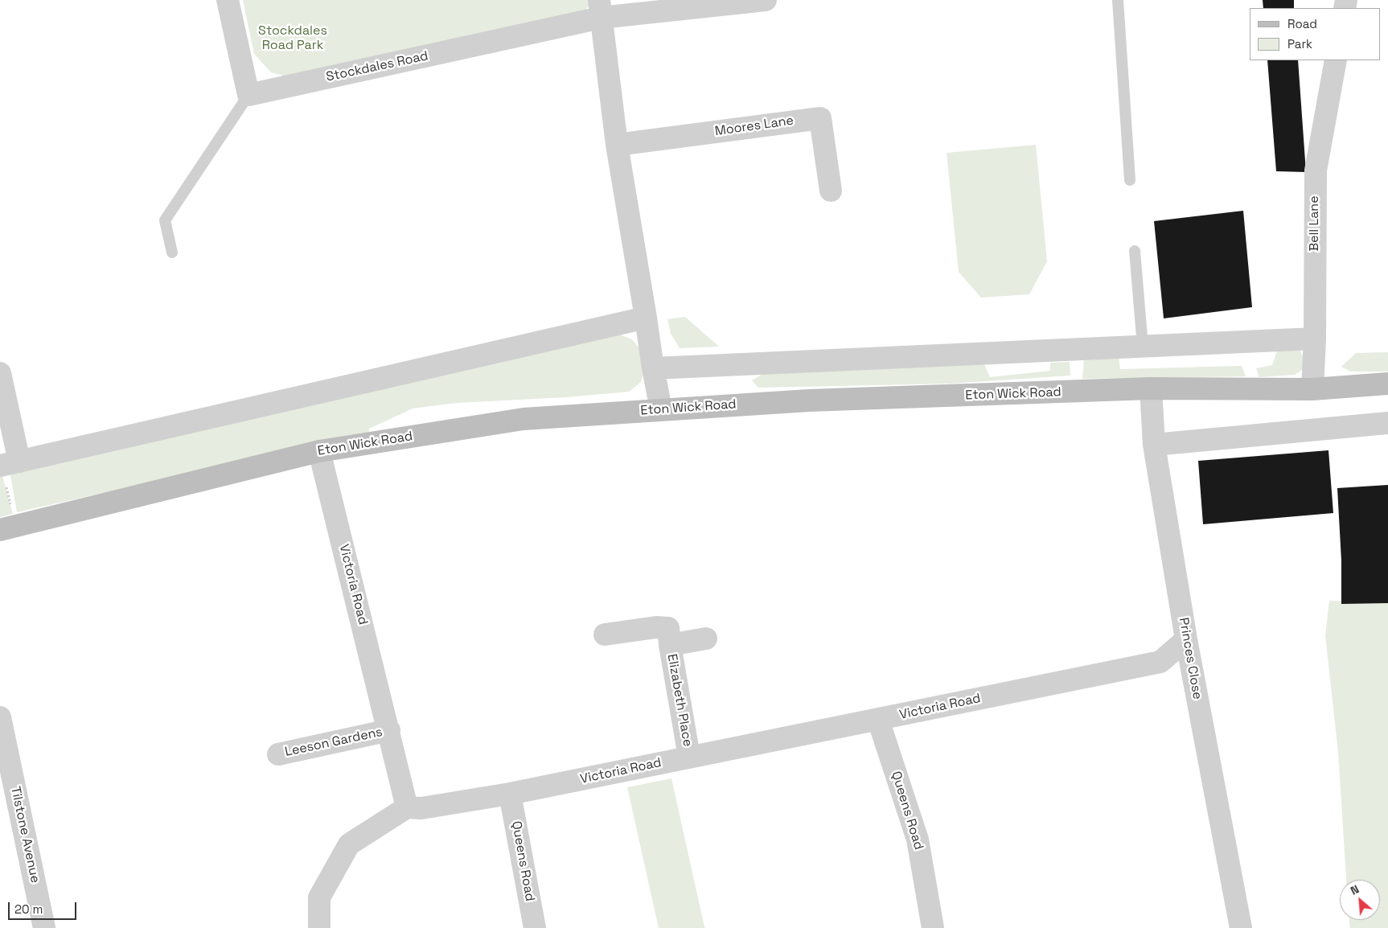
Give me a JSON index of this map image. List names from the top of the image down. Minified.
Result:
{"streets":{"main road":["Eton Wick Road"],"street":["Stockdales Road","Moores Lane","Bell Lane","Victoria Road","Princes Close","Elizabeth Place","Leeson Gardens","Queens Road","Tilstone Avenue"]},"crossings":[["Bell Lane","Eton Wick Road"],["Eton Wick Road","Victoria Road"],["Eton Wick Road","Princes Close"],["Victoria Road","Princes Close"],["Victoria Road","Elizabeth Place"],["Victoria Road","Leeson Gardens"],["Victoria Road","Queens Road"]],"parks":["Stockdales Road Park"],"legend":["Road","Park"],"scale_bar":"20 m","north":"top left"}
